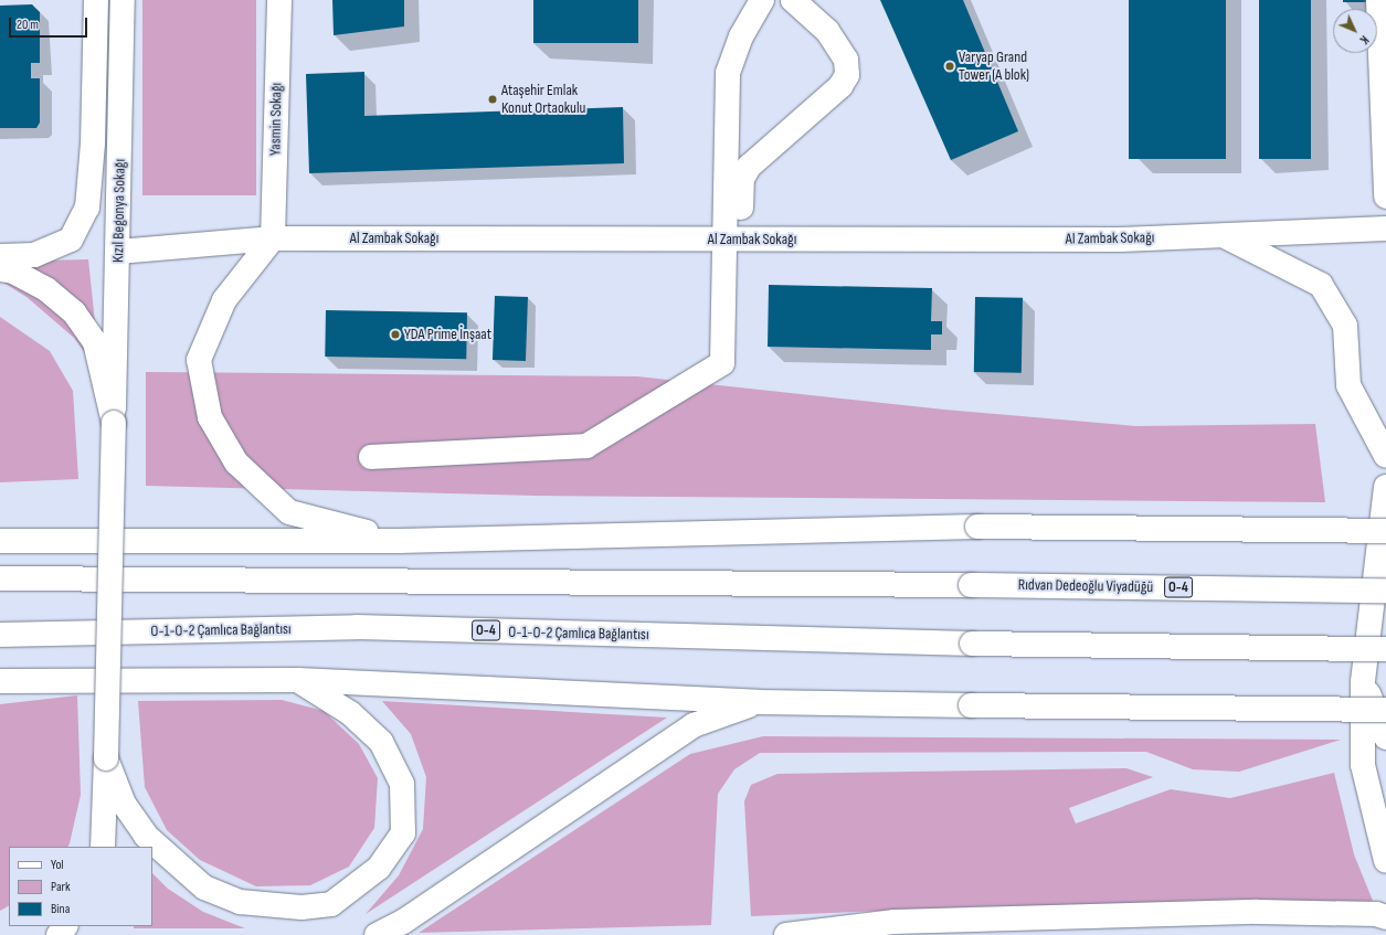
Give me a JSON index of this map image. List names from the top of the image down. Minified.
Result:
{"streets":{"main road":["Yasmin Sokağı","Kızıl Begonya Sokağı","Al Zambak Sokağı","Rıdvan Dedeoğlu Viyadüğü","O-4","O-1-O-2 Çamlıca Bağlantısı"]},"crossings":[["Yasmin Sokağı","Al Zambak Sokağı"],["Kızıl Begonya Sokağı","Al Zambak Sokağı"]],"places":["Varyap Grand Tower (A blok)","Ataşehir Emlak Konut Ortaokulu","YDA Prime İnşaat"],"legend":["Yol","Park","Bina"],"scale_bar":"20 m","north":"bottom right"}
